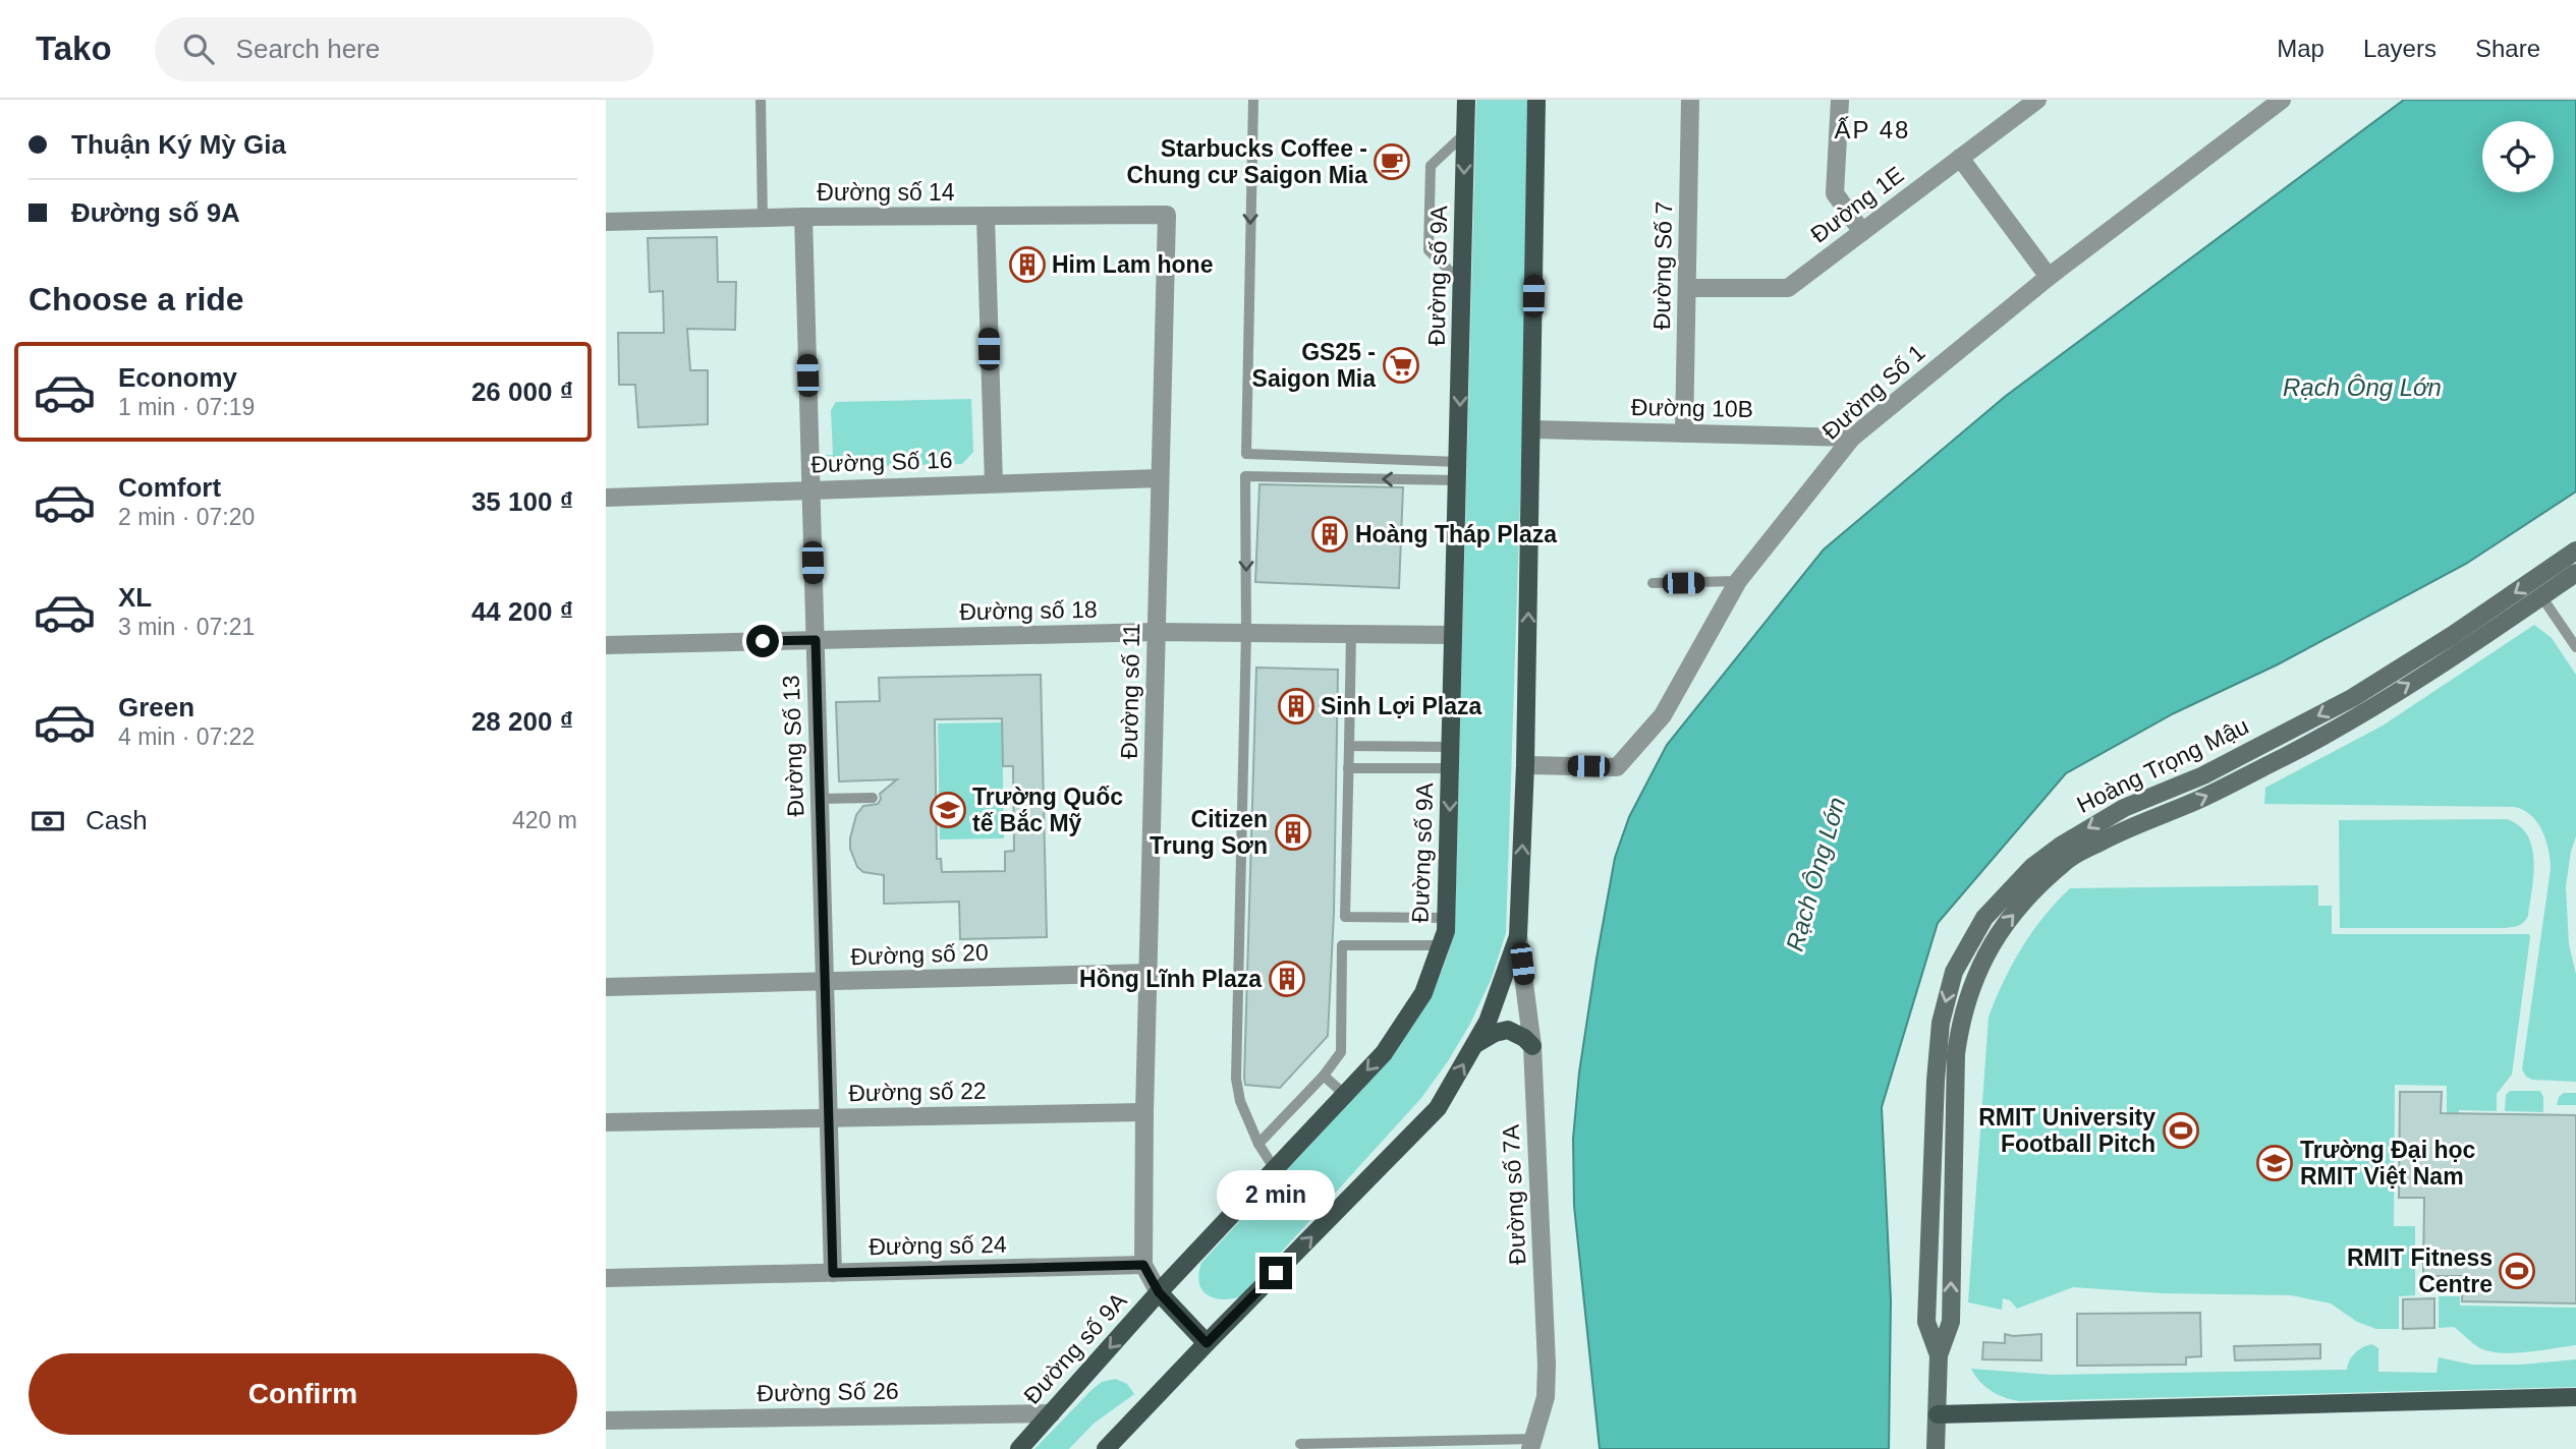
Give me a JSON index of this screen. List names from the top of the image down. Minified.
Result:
{"streets":{"main road":["Đường số 9A","Hoàng Trọng Mậu"],"street":["Đường số 14","Đường 1E","Đường Số 7","Đường Số 1","Đường 10B","Đường Số 16","Đường số 18","Đường số 11","Đường Số 13","Đường số 20","Đường số 22","Đường số 7A","Đường số 24","Đường Số 26"]},"crossings":[["Đường số 14","Đường số 11"],["Đường số 14","Đường Số 13"],["Đường 1E","Đường Số 7"],["Đường Số 7","Đường 10B"],["Đường số 9A","Đường số 18"],["Đường số 9A","Đường số 11"],["Đường số 9A","Đường Số 26"],["Đường Số 1","Đường 10B"],["Đường Số 16","Đường số 11"],["Đường Số 16","Đường Số 13"],["Đường số 18","Đường số 11"],["Đường số 18","Đường Số 13"],["Đường số 11","Đường số 20"],["Đường số 11","Đường số 22"],["Đường số 11","Đường số 24"],["Đường Số 13","Đường số 20"],["Đường Số 13","Đường số 22"],["Đường Số 13","Đường số 24"]],"districts":["ẤP 48"],"water":["Rạch Ông Lớn"],"places":{"cafe":["Starbucks Coffee - Chung cư Saigon Mia"],"building":["Him Lam hone","Hoàng Tháp Plaza","Sinh Lợi Plaza","Citizen Trung Sơn","Hồng Lĩnh Plaza"],"supermarket":["GS25 - Saigon Mia"],"school or university":["Trường Quốc tế Bắc Mỹ","Trường Đại học RMIT Việt Nam"],"sports":["RMIT University Football Pitch","RMIT Fitness Centre"]},"page":{"header":"Tako","search":"Search here","nav":["Map","Layers","Share"],"banner":["Thuận Ký Mỳ Gia","Đường số 9A"],"heading":"Choose a ride","list":[{"name":"Economy","note":"1 min · 07:19","value":"26 000 ₫"},{"name":"Comfort","note":"2 min · 07:20","value":"35 100 ₫"},{"name":"XL","note":"3 min · 07:21","value":"44 200 ₫"},{"name":"Green","note":"4 min · 07:22","value":"28 200 ₫"}],"pay":["Cash","420 m"],"bubble":"2 min","buttons":"Confirm"}}
